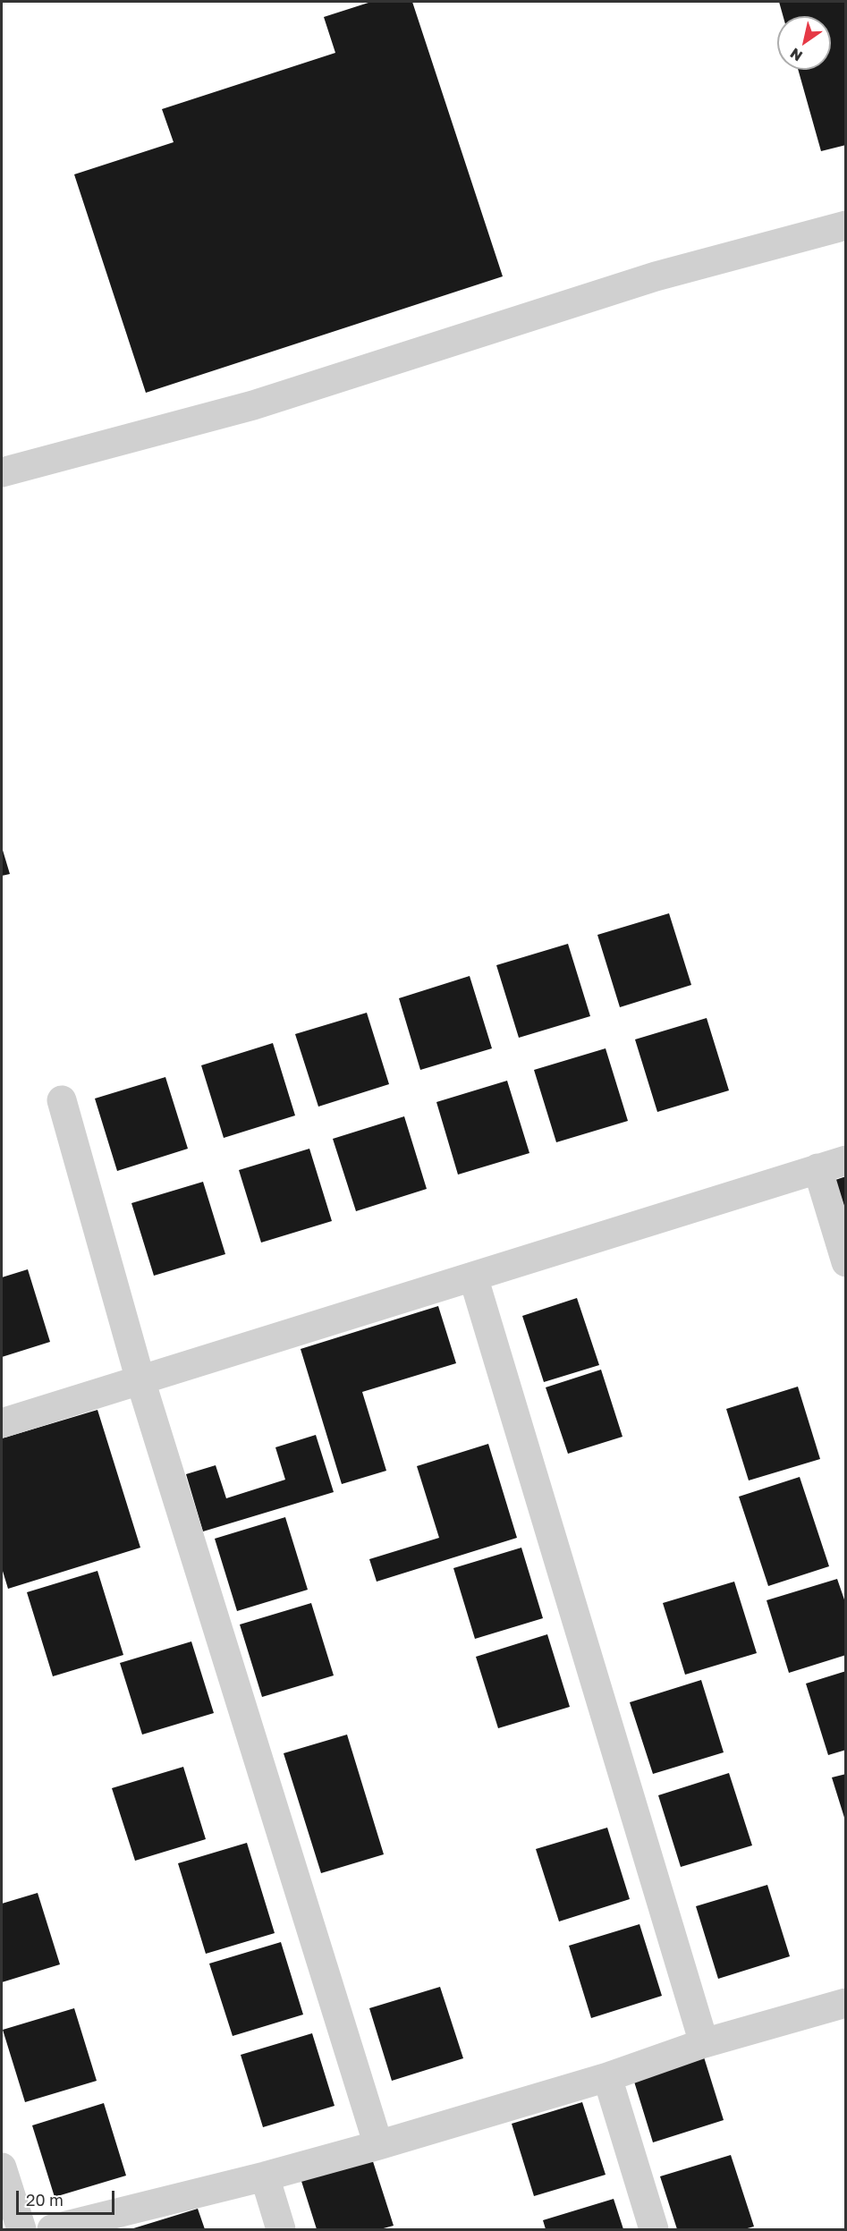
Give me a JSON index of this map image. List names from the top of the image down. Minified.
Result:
{"scale_bar":"20 m","north":"bottom left"}
